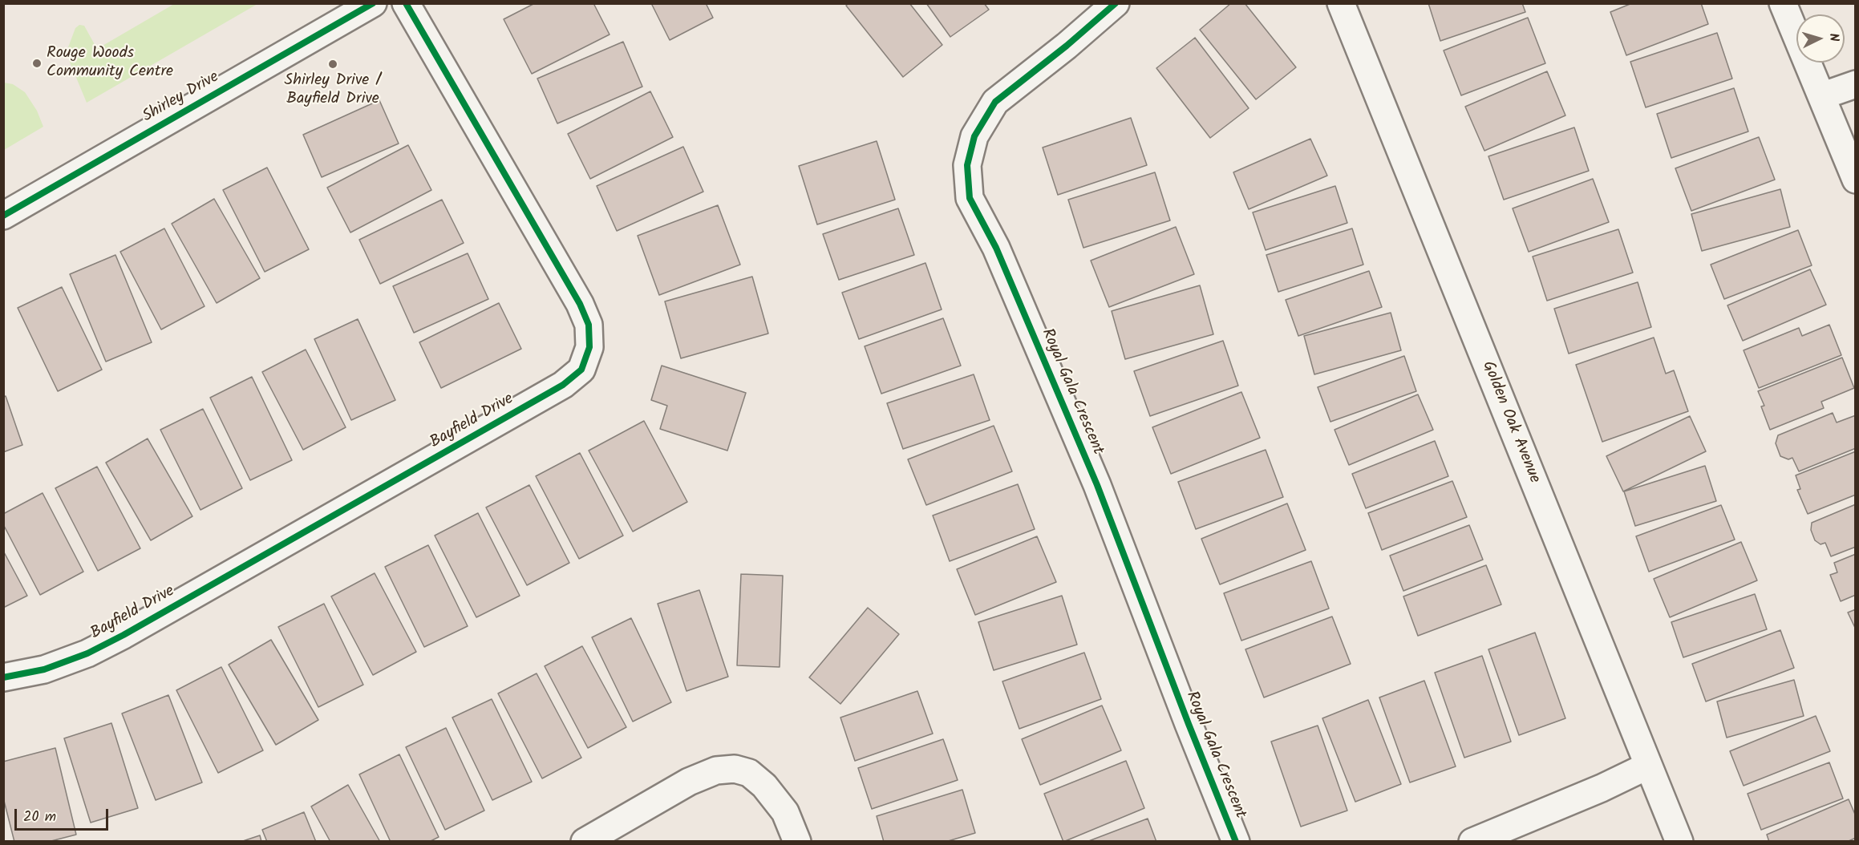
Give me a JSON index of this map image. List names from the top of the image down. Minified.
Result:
{"streets":{"street":["Shirley Drive","Royal Gala Crescent","Bayfield Drive","Golden Oak Avenue"]},"places":["Rouge Woods Community Centre","Shirley Drive / Bayfield Drive"],"scale_bar":"20 m","north":"right"}
